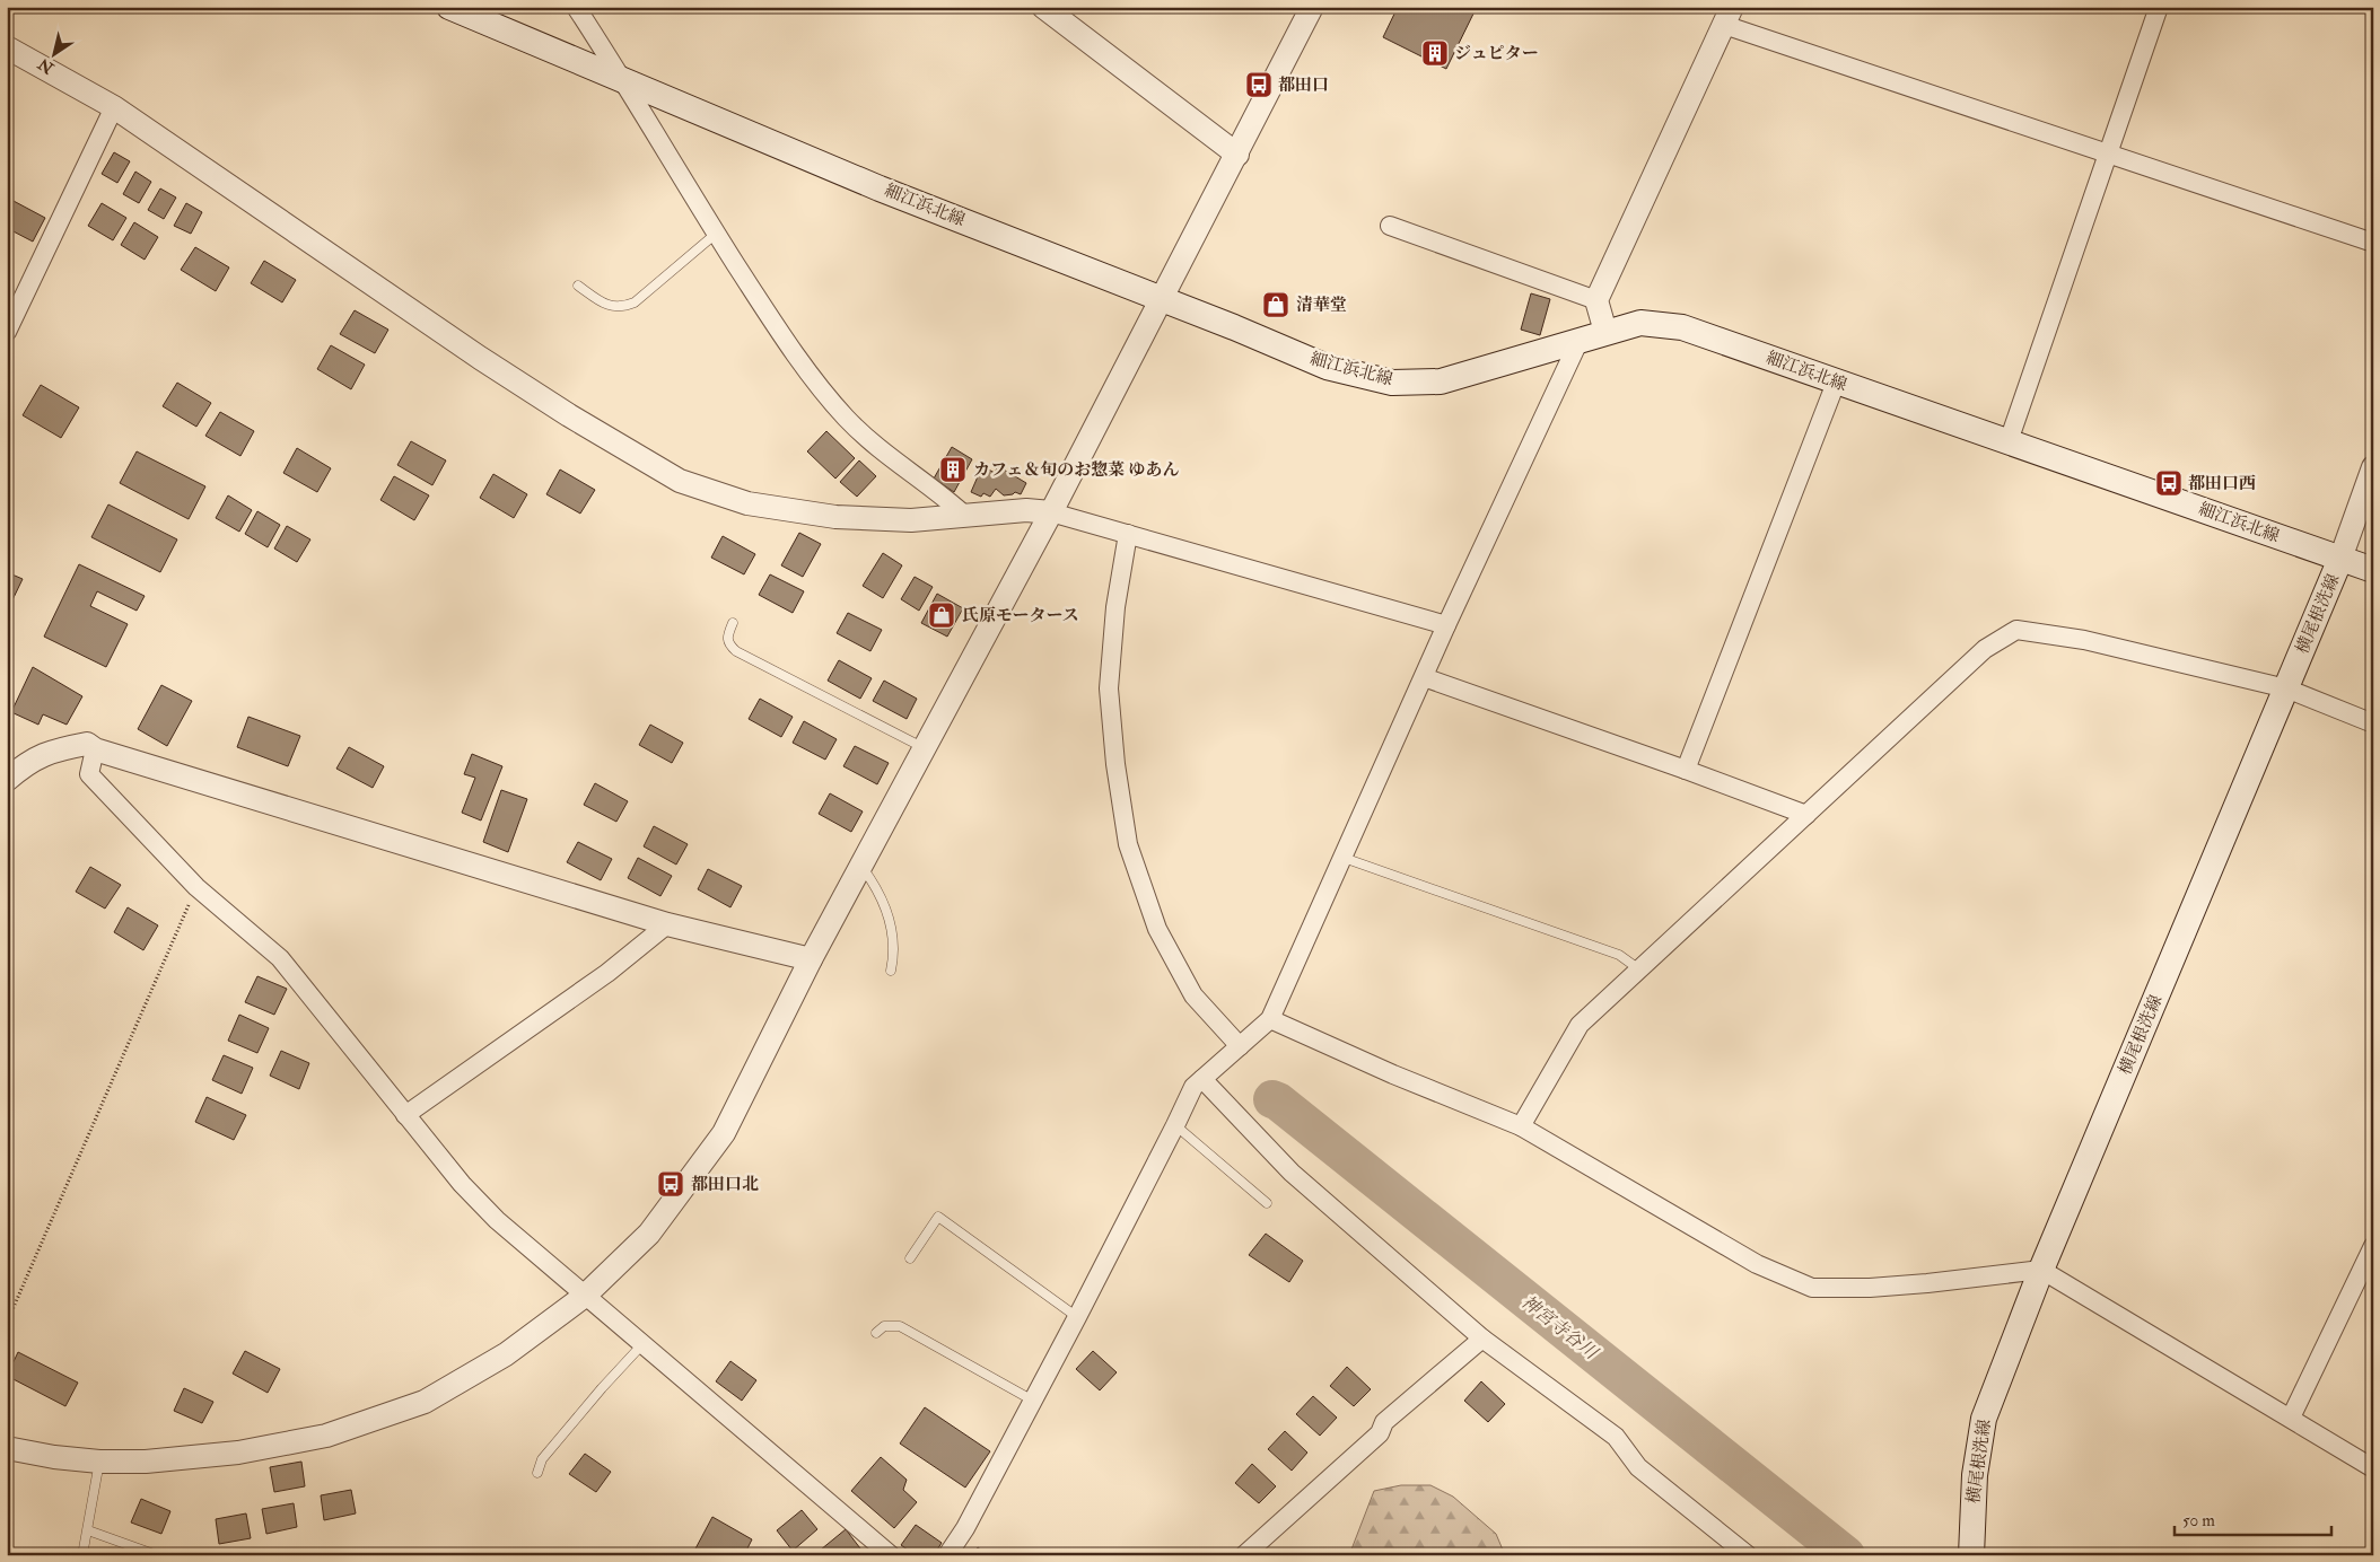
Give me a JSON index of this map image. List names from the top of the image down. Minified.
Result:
{"streets":{"main road":["細江浜北線","横尾根洗線"]},"crossings":[["細江浜北線","横尾根洗線"]],"water":["神宮寺谷川"],"places":{"building":["ジュピター","カフェ＆旬のお惣菜 ゆあん"],"bus stop":["都田口","都田口西","都田口北"],"shop":["清華堂","氏原モータース"]},"scale_bar":"50 m","north":"bottom left"}
